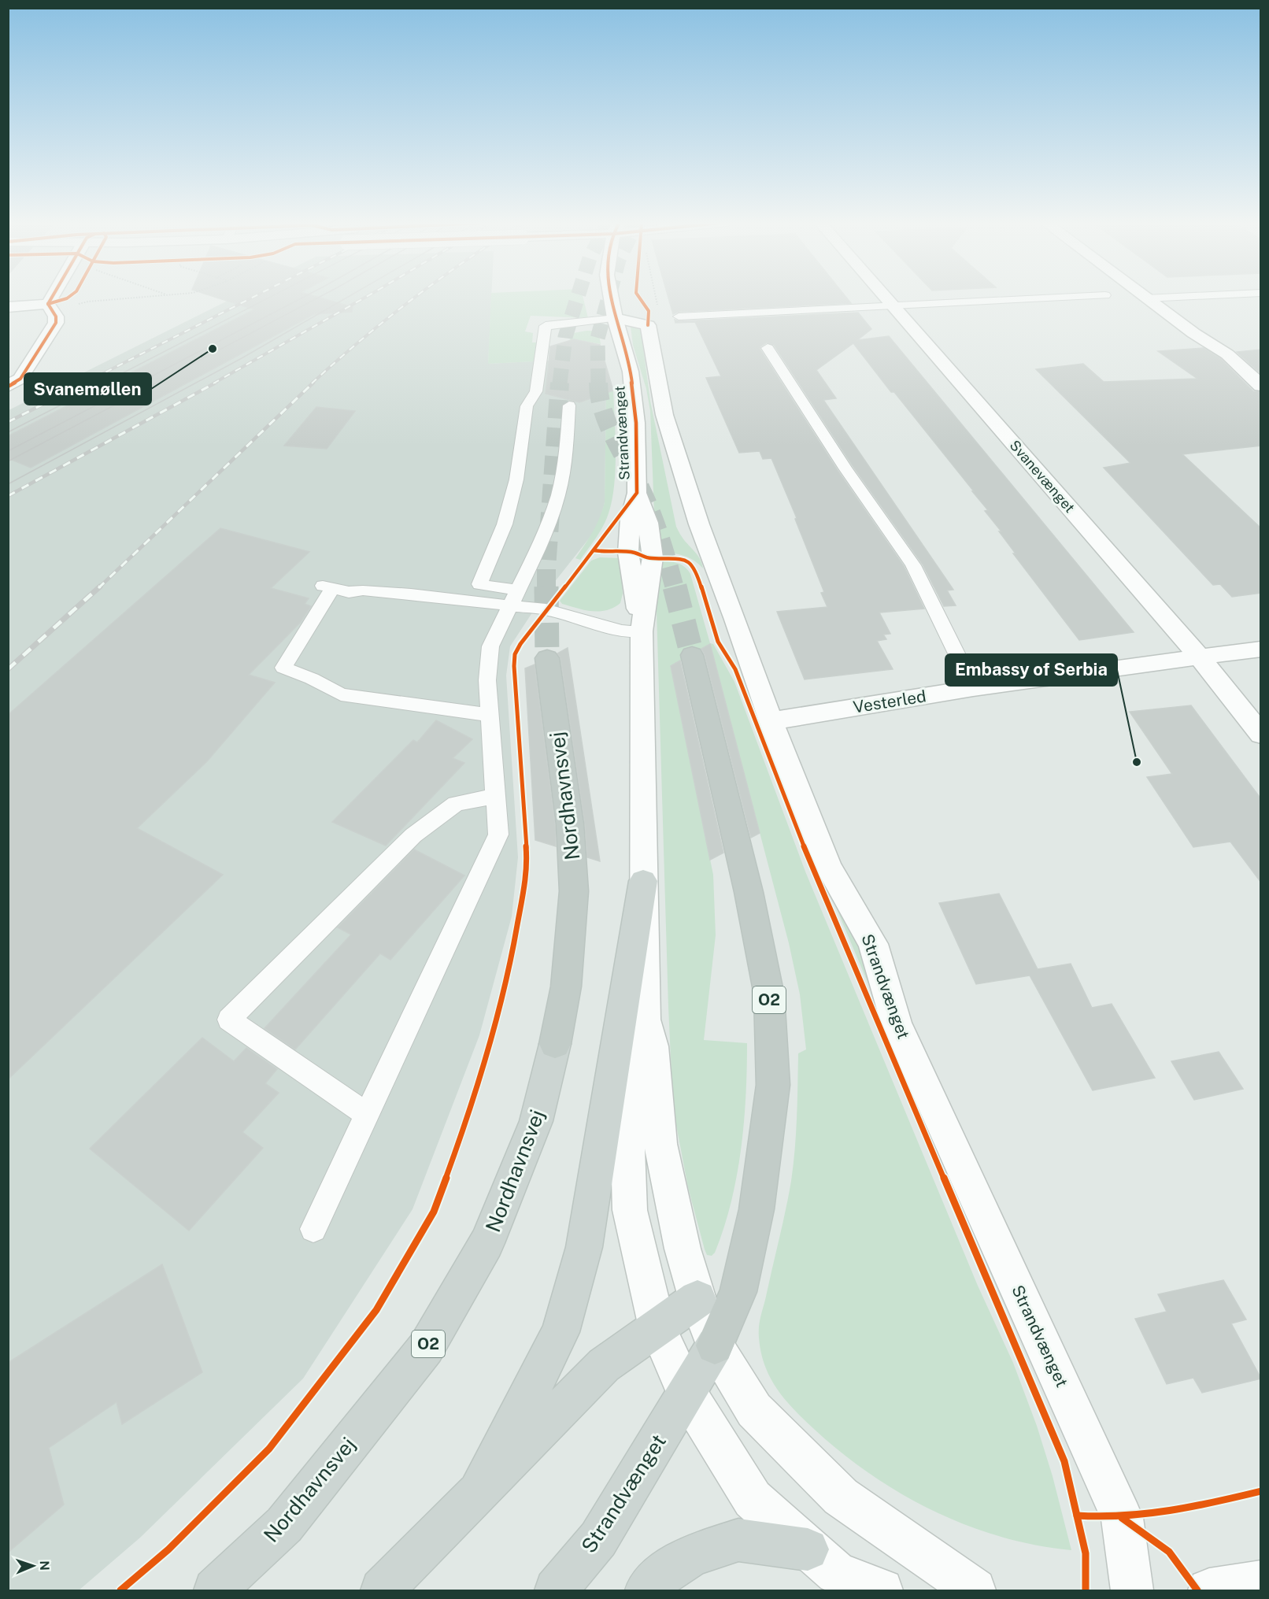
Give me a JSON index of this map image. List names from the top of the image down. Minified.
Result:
{"streets":{"highway":["Nordhavnsvej","O2"],"main road":["Strandvænget"],"street":["Svanevænget","Vesterled"]},"crossings":[["Strandvænget","Vesterled"],["Strandvænget","O2"],["Svanevænget","Vesterled"]],"places":["Svanemøllen","Embassy of Serbia"],"north":"right"}
